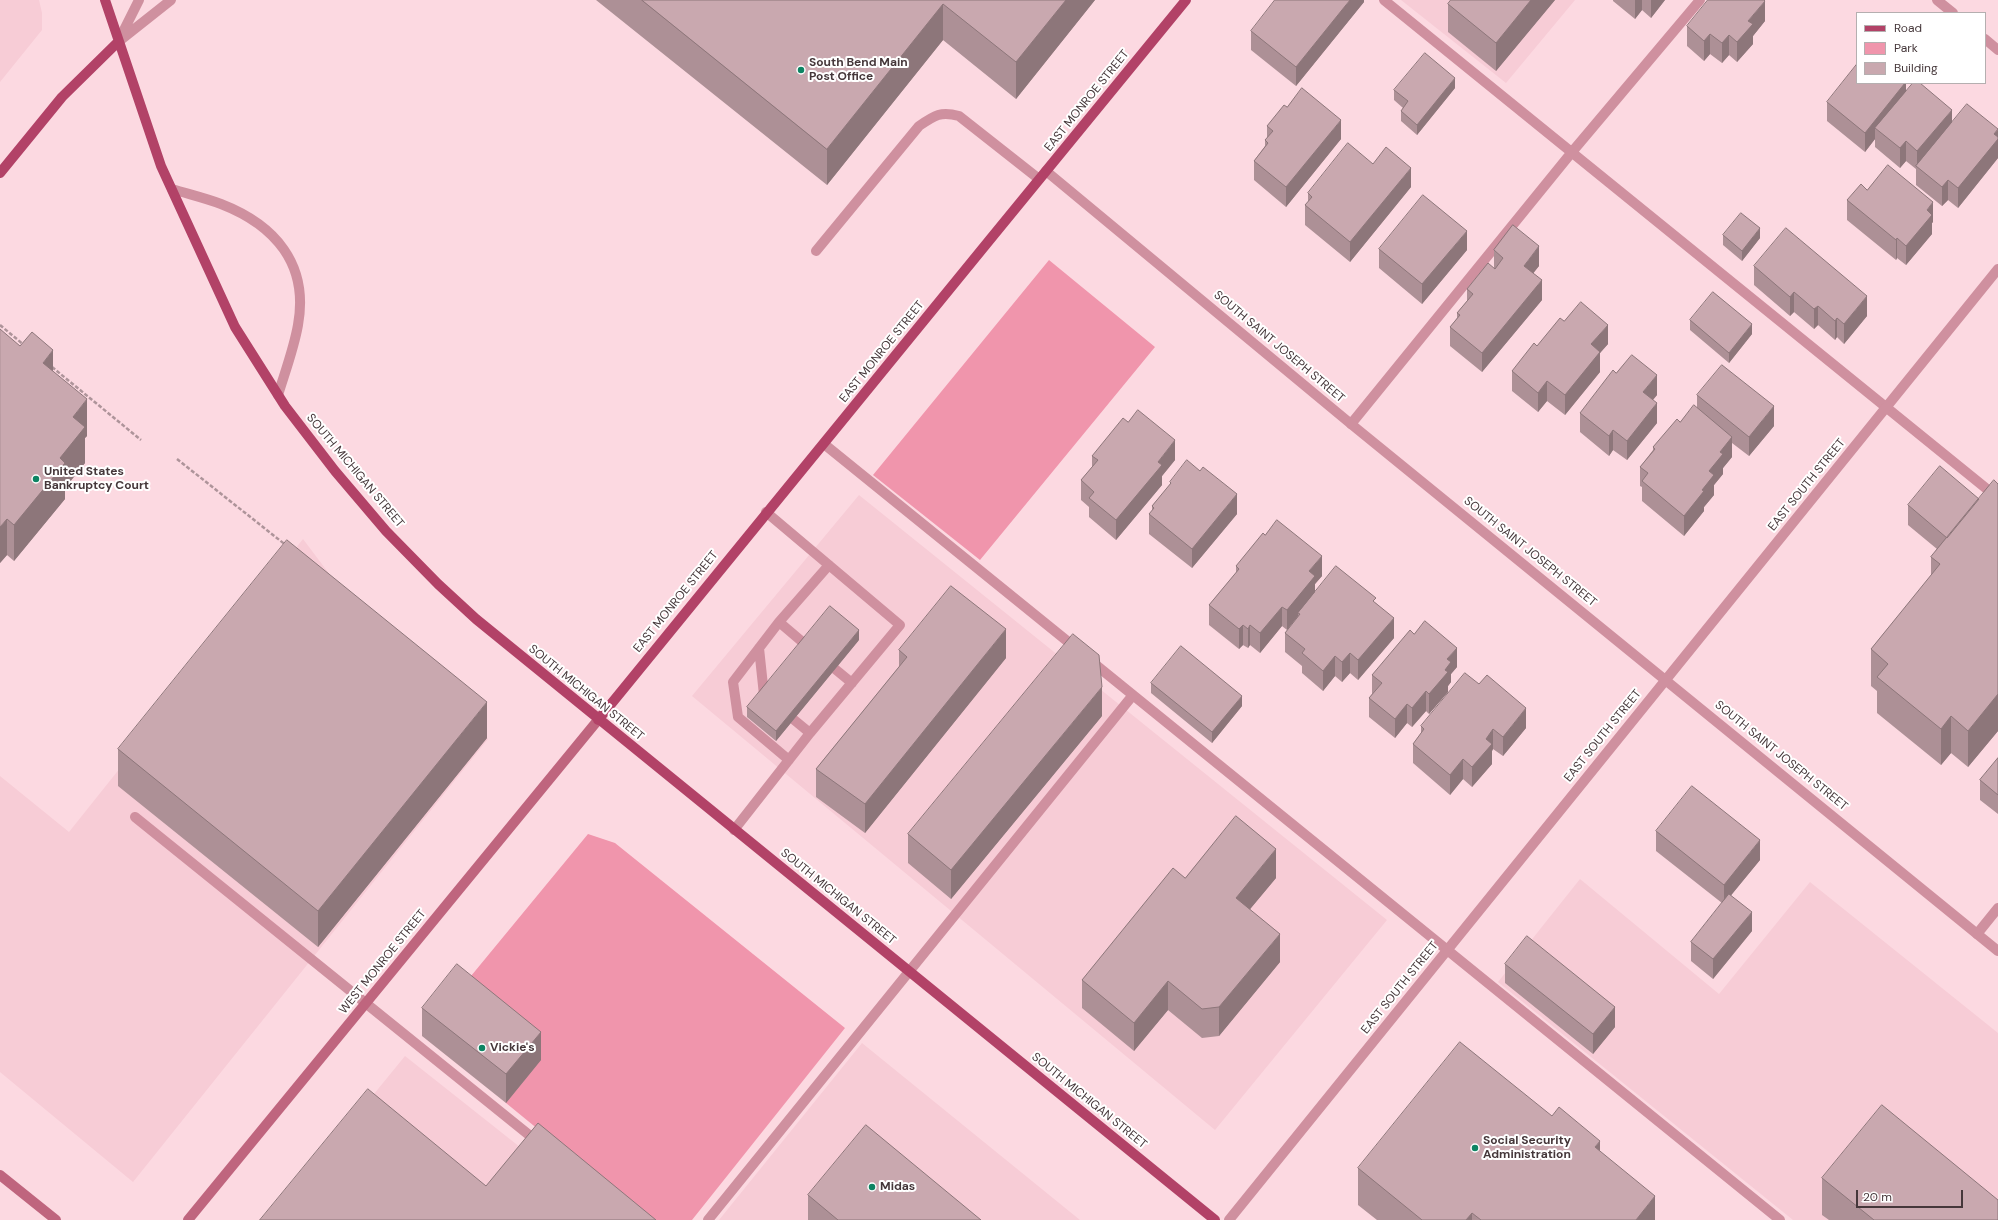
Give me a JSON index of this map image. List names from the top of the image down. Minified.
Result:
{"streets":{"main road":["EAST MONROE STREET","SOUTH MICHIGAN STREET","WEST MONROE STREET"],"street":["SOUTH SAINT JOSEPH STREET","EAST SOUTH STREET"]},"crossings":[["EAST MONROE STREET","SOUTH SAINT JOSEPH STREET"],["EAST MONROE STREET","SOUTH MICHIGAN STREET"],["EAST MONROE STREET","WEST MONROE STREET"],["SOUTH SAINT JOSEPH STREET","EAST SOUTH STREET"],["SOUTH MICHIGAN STREET","WEST MONROE STREET"]],"places":["South Bend Main Post Office","United States Bankruptcy Court","Vickie's","Social Security Administration","Midas"],"legend":["Road","Park","Building"],"scale_bar":"20 m"}
